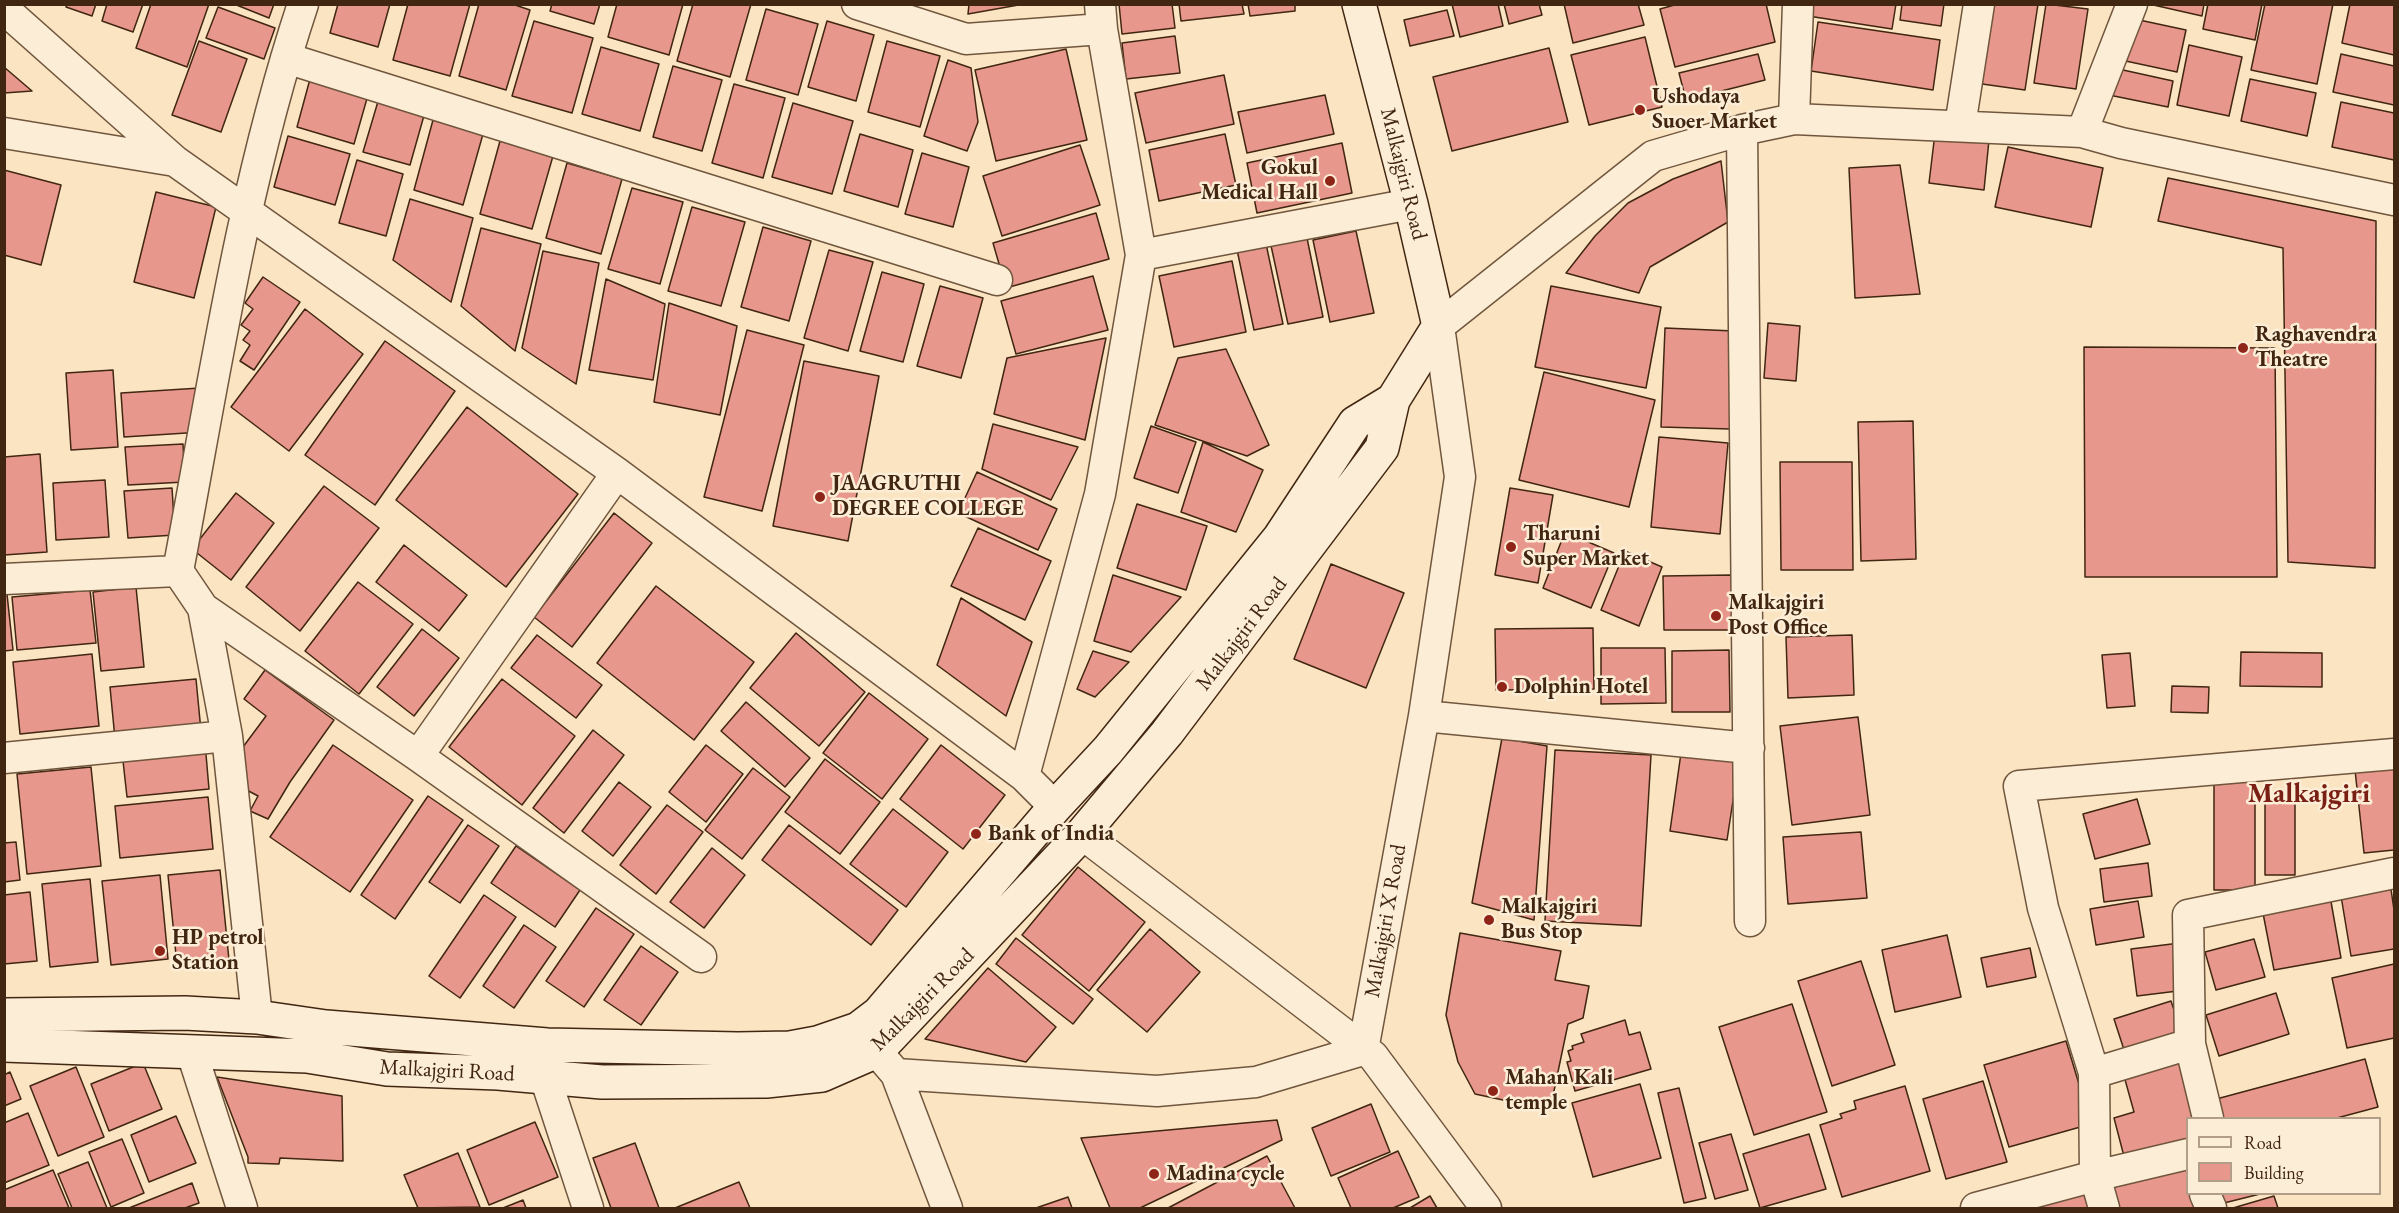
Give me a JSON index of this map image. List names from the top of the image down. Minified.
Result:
{"streets":{"main road":["Malkajgiri Road"],"street":["Malkajgiri X Road"]},"crossings":[["Malkajgiri Road","Malkajgiri X Road"]],"districts":["Malkajgiri"],"places":["Ushodaya Suoer Market","Gokul Medical Hall","Raghavendra Theatre","JAAGRUTHI DEGREE COLLEGE","Tharuni Super Market","Malkajgiri Post Office","Dolphin Hotel","Bank of India","Malkajgiri Bus Stop","HP petrol Station","Mahan Kali temple","Madina cycle"],"legend":["Road","Building"]}
